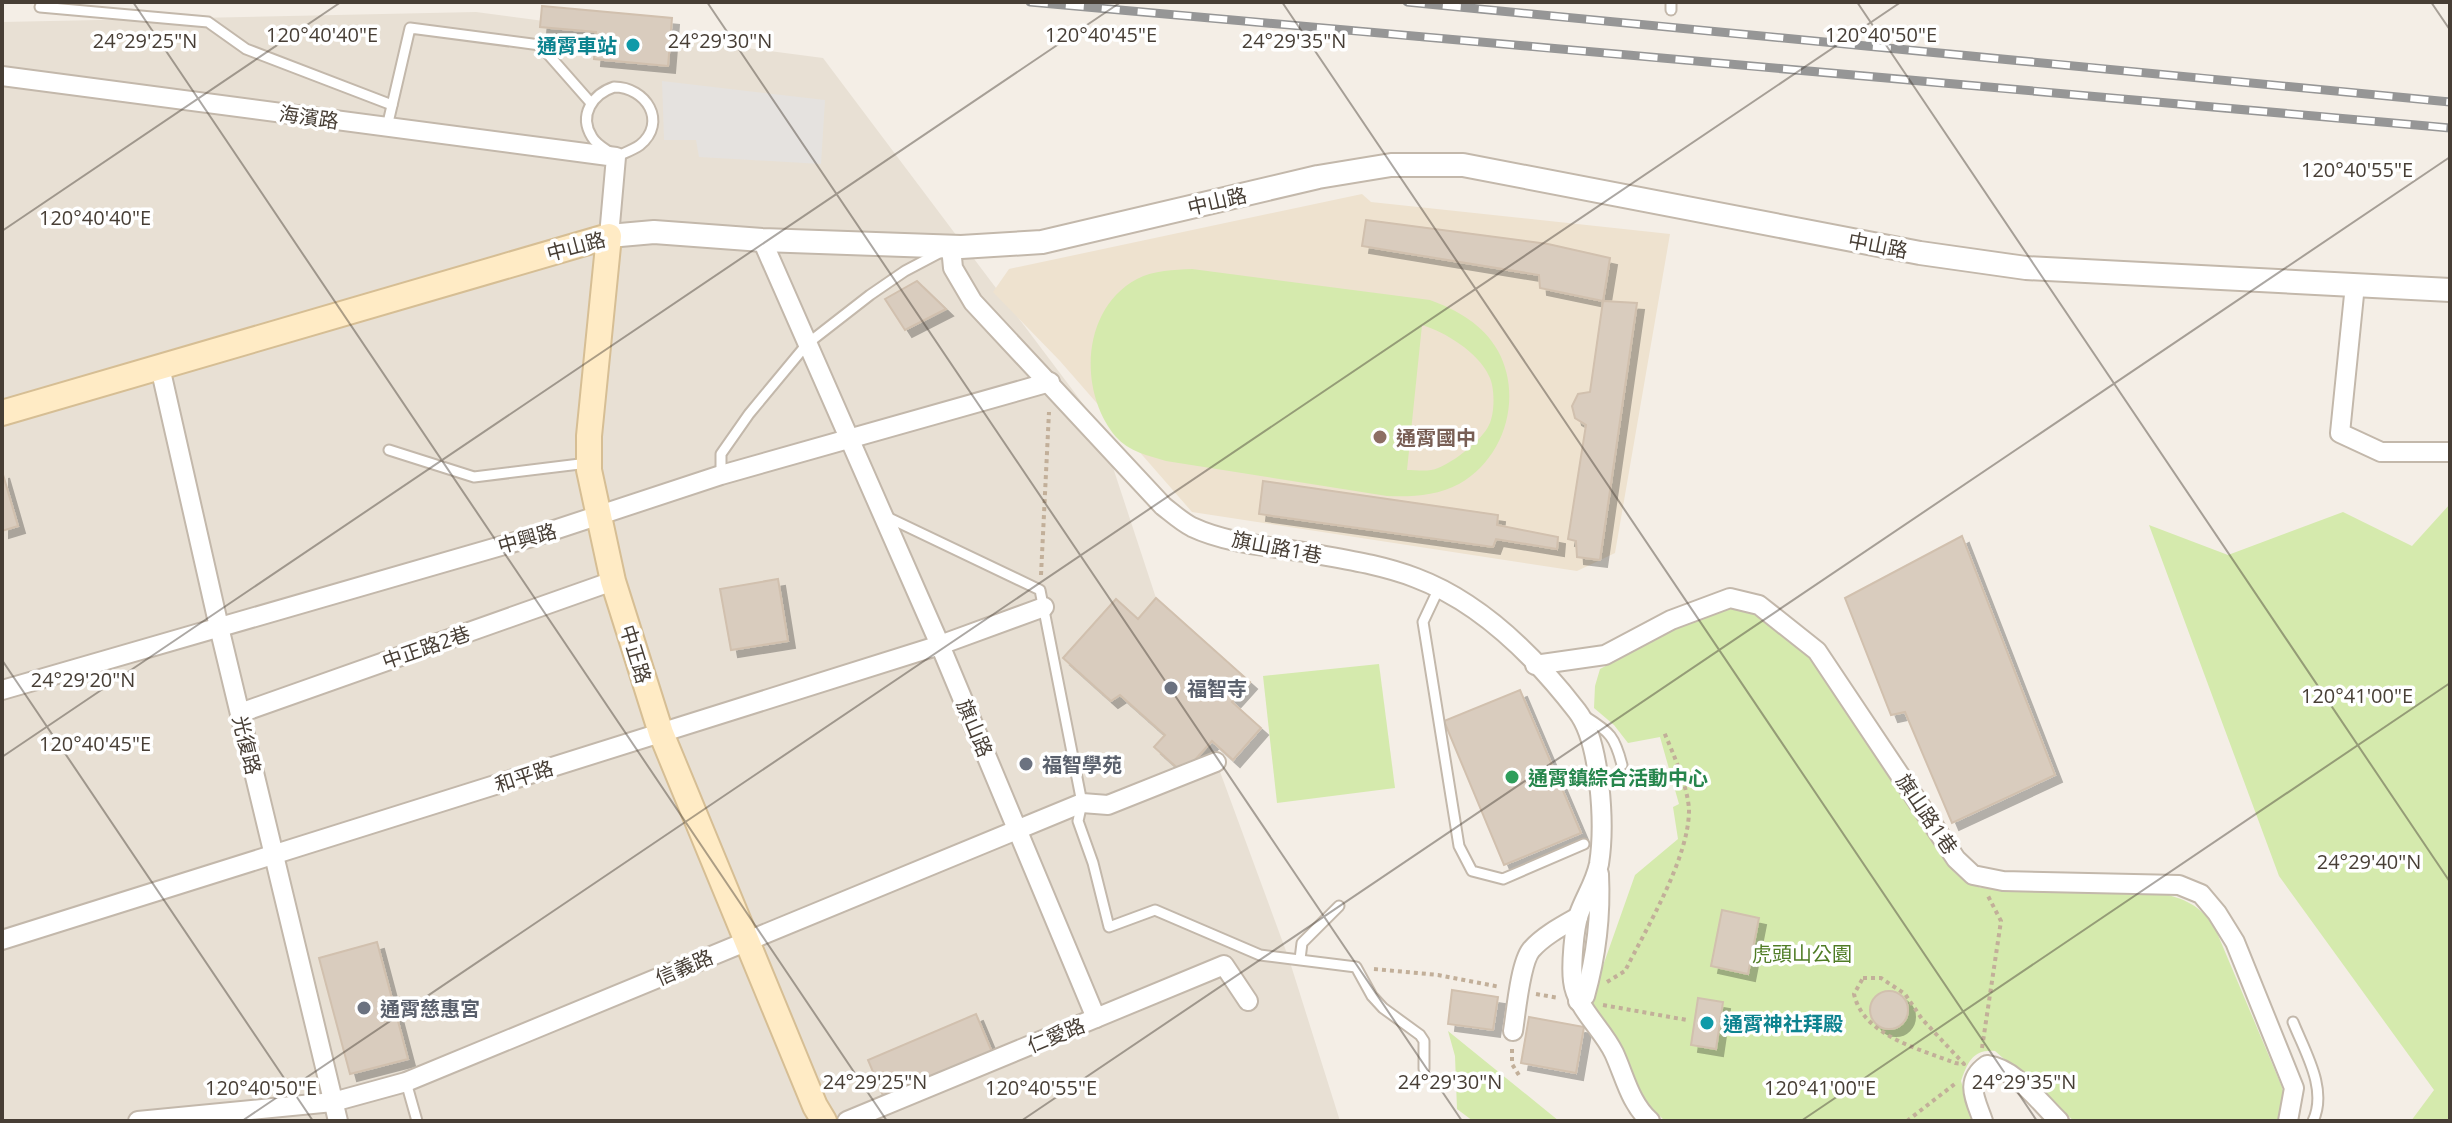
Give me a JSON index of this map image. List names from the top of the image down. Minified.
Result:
{"streets":{"main road":["中山路","中正路"],"street":["海濱路","中興路","旗山路1巷","中正路2巷","旗山路","光復路","和平路","信義路","仁愛路"]},"crossings":[["海濱路","中正路"],["中山路","旗山路1巷"],["中山路","中正路"],["中山路","旗山路"],["中山路","光復路"],["中興路","旗山路1巷"],["中興路","中正路"],["中興路","旗山路"],["中興路","光復路"],["中正路2巷","中正路"],["中正路2巷","光復路"],["中正路","和平路"],["中正路","信義路"],["旗山路","和平路"],["旗山路","信義路"],["旗山路","仁愛路"],["光復路","和平路"],["光復路","信義路"]],"parks":["虎頭山公園"],"places":["通霄車站","通霄國中","福智寺","福智學苑","通霄鎮綜合活動中心","通霄慈惠宮","通霄神社拜殿"],"coordinates":["120°40'40\"E","120°40'45\"E","120°40'50\"E","24°29'25\"N","24°29'30\"N","24°29'35\"N","120°40'55\"E","24°29'20\"N","120°41'00\"E","24°29'40\"N"]}
